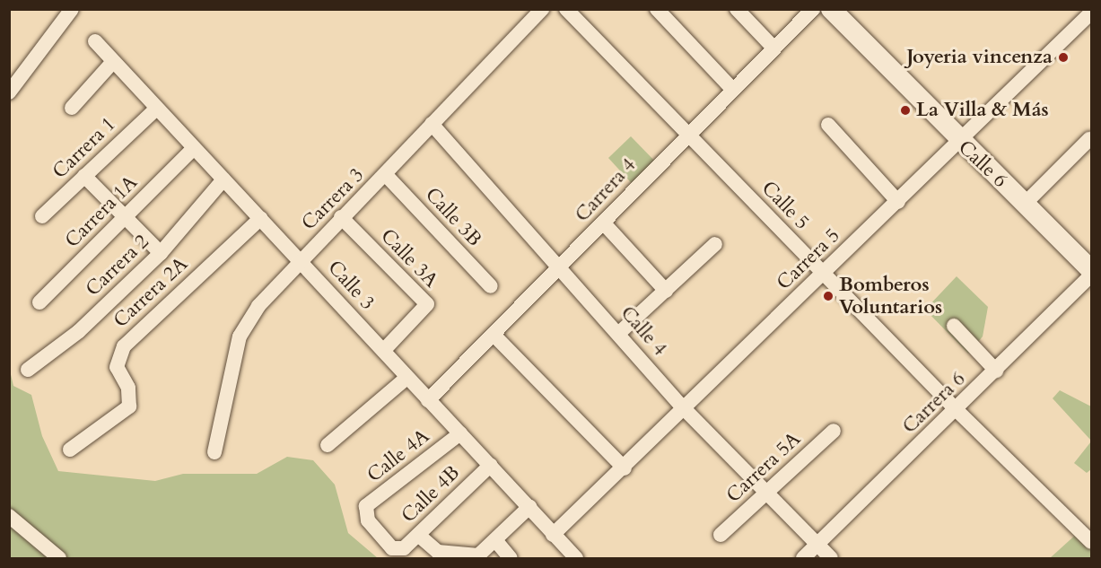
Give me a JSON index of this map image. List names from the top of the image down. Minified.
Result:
{"streets":{"main road":["Calle 6"],"street":["Carrera 1","Carrera 4","Carrera 3","Calle 5","Carrera 1A","Calle 3B","Calle 3A","Carrera 5","Carrera 2","Calle 3","Carrera 2A","Calle 4","Carrera 6","Calle 4A","Carrera 5A","Calle 4B"]},"crossings":[["Carrera 1","Calle 3"],["Calle 6","Carrera 5"],["Carrera 4","Calle 5"],["Carrera 4","Calle 3"],["Carrera 4","Calle 4"],["Carrera 3","Calle 3B"],["Carrera 3","Calle 3A"],["Carrera 3","Calle 3"],["Carrera 3","Calle 4"],["Calle 5","Carrera 5"],["Calle 5","Carrera 6"],["Carrera 1A","Calle 3"],["Calle 3A","Calle 3"],["Carrera 5","Calle 3"],["Carrera 5","Calle 4"],["Carrera 2","Calle 3"],["Calle 3","Carrera 2A"],["Calle 3","Calle 4A"],["Calle 3","Calle 4B"],["Calle 4","Carrera 6"],["Calle 4","Carrera 5A"],["Calle 4A","Calle 4B"]],"places":["Joyeria vincenza","La Villa & Más","Bomberos Voluntarios"]}
